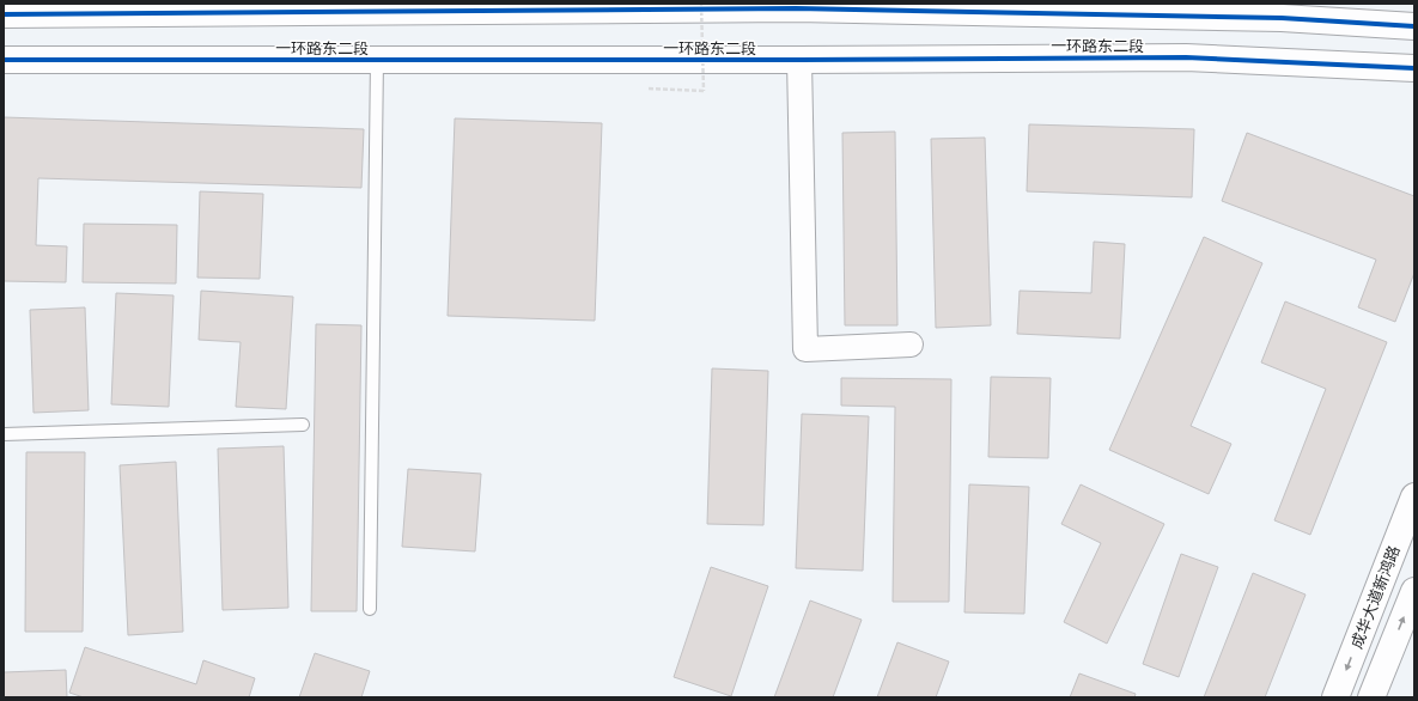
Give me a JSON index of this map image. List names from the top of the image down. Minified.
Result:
{"streets":{"main road":["一环路东二段","成华大道新鸿路"]}}
